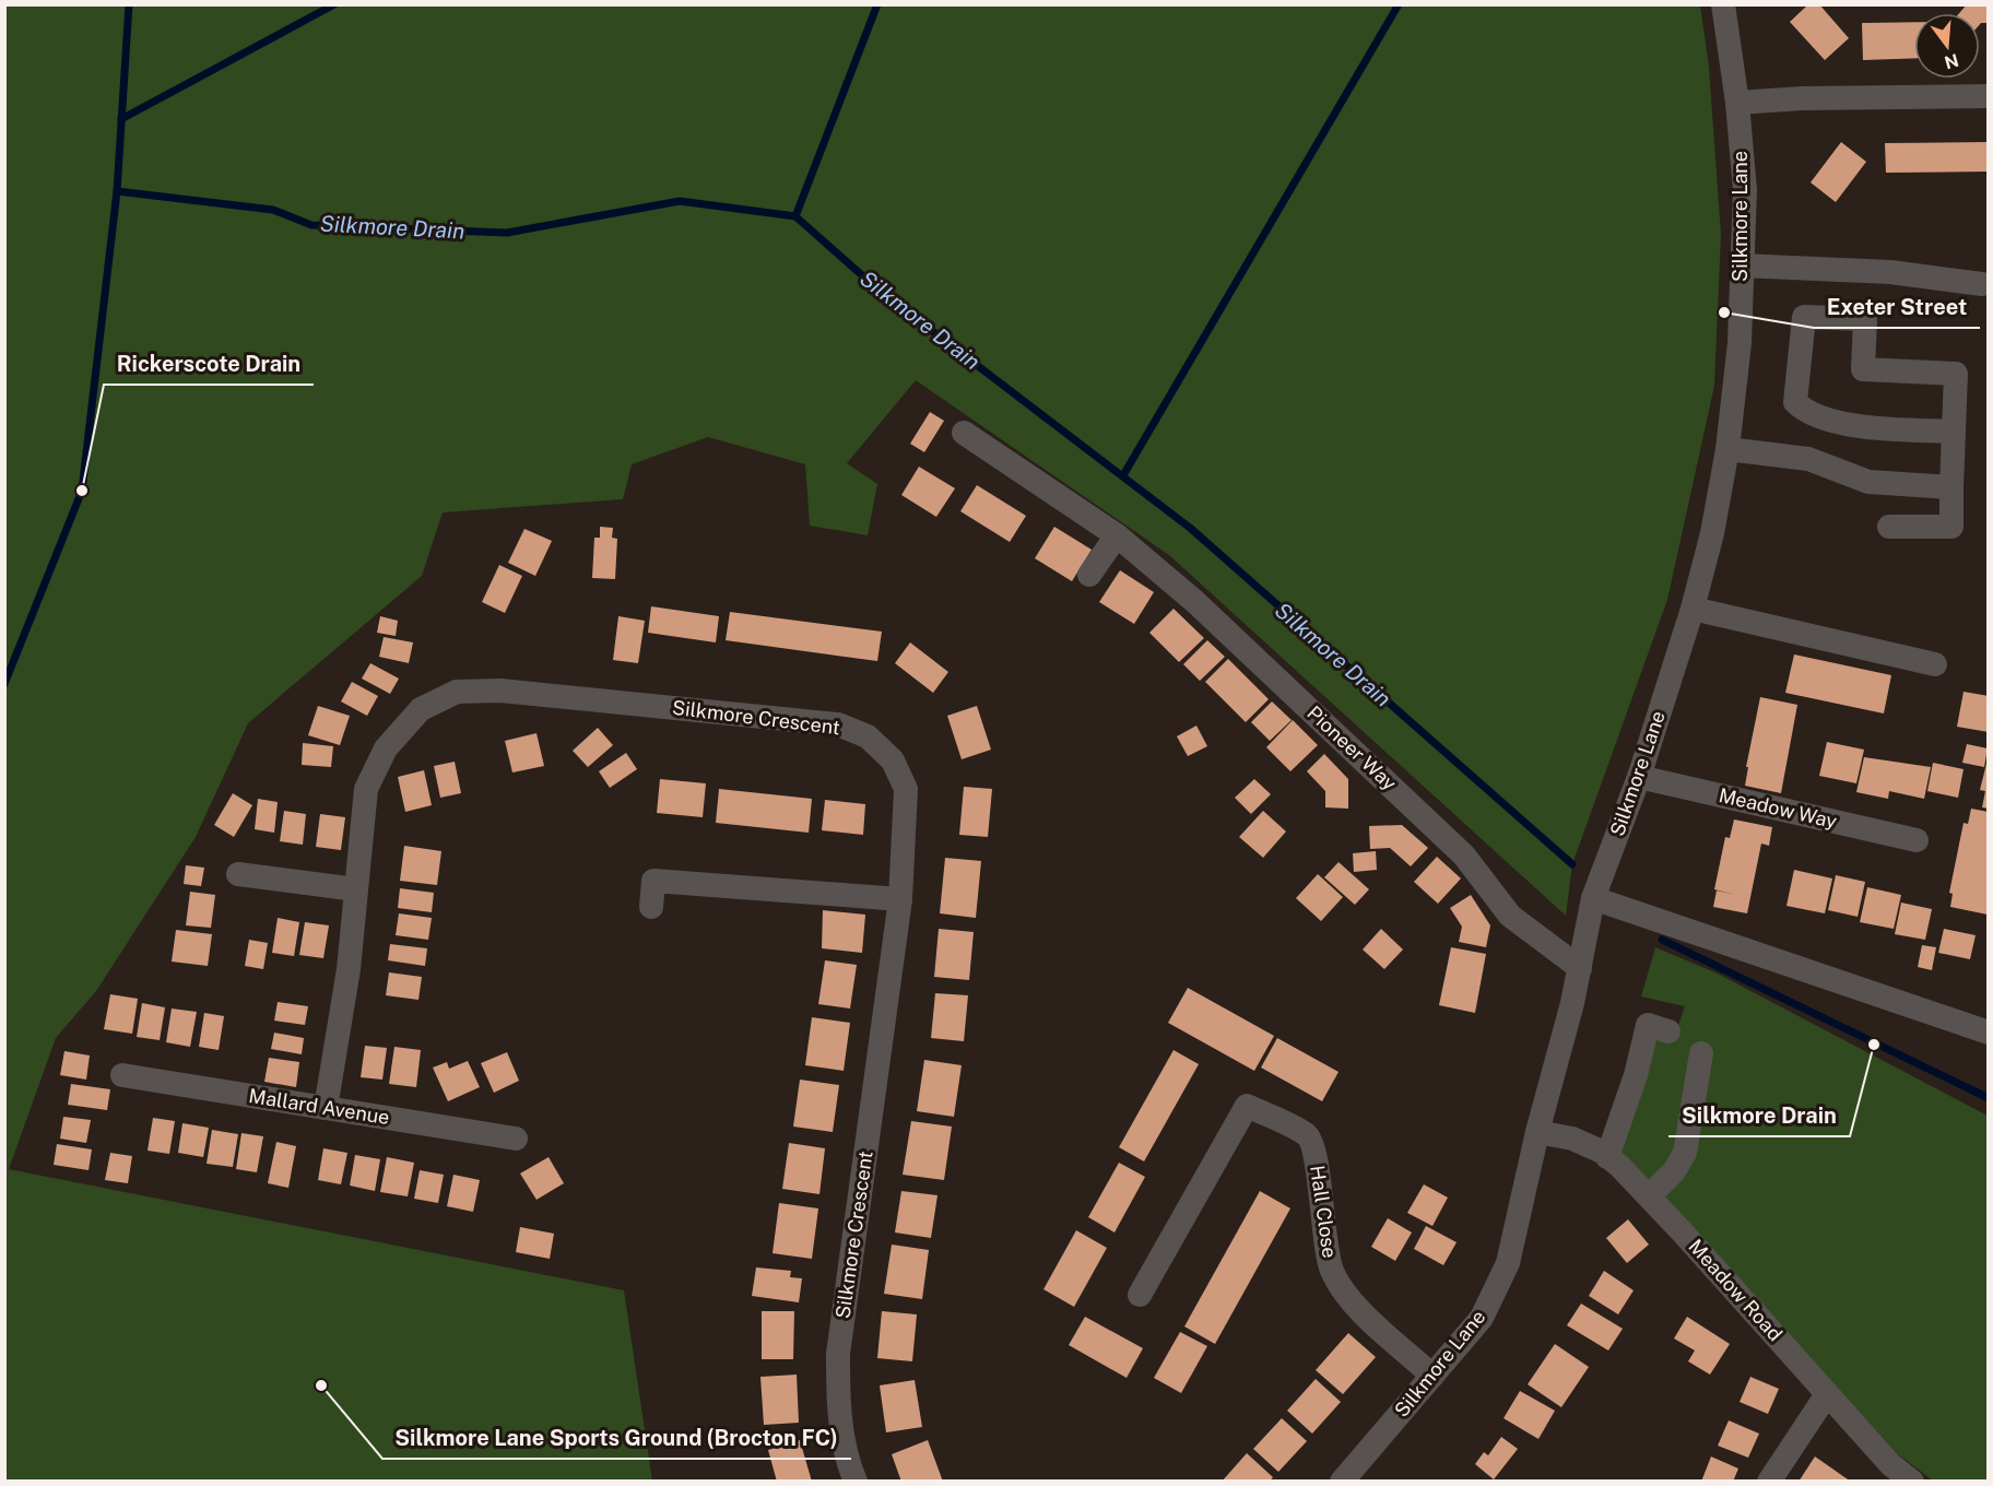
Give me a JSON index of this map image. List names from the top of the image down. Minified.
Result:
{"streets":{"street":["Silkmore Lane","Silkmore Crescent","Pioneer Way","Meadow Way","Mallard Avenue","Hall Close","Meadow Road"]},"crossings":[["Silkmore Lane","Pioneer Way"],["Silkmore Lane","Meadow Way"],["Silkmore Lane","Hall Close"],["Silkmore Lane","Meadow Road"],["Silkmore Crescent","Mallard Avenue"]],"water":["Silkmore Drain"],"places":["Exeter Street","Rickerscote Drain","Silkmore Drain","Silkmore Lane Sports Ground (Brocton FC)"],"north":"bottom"}
